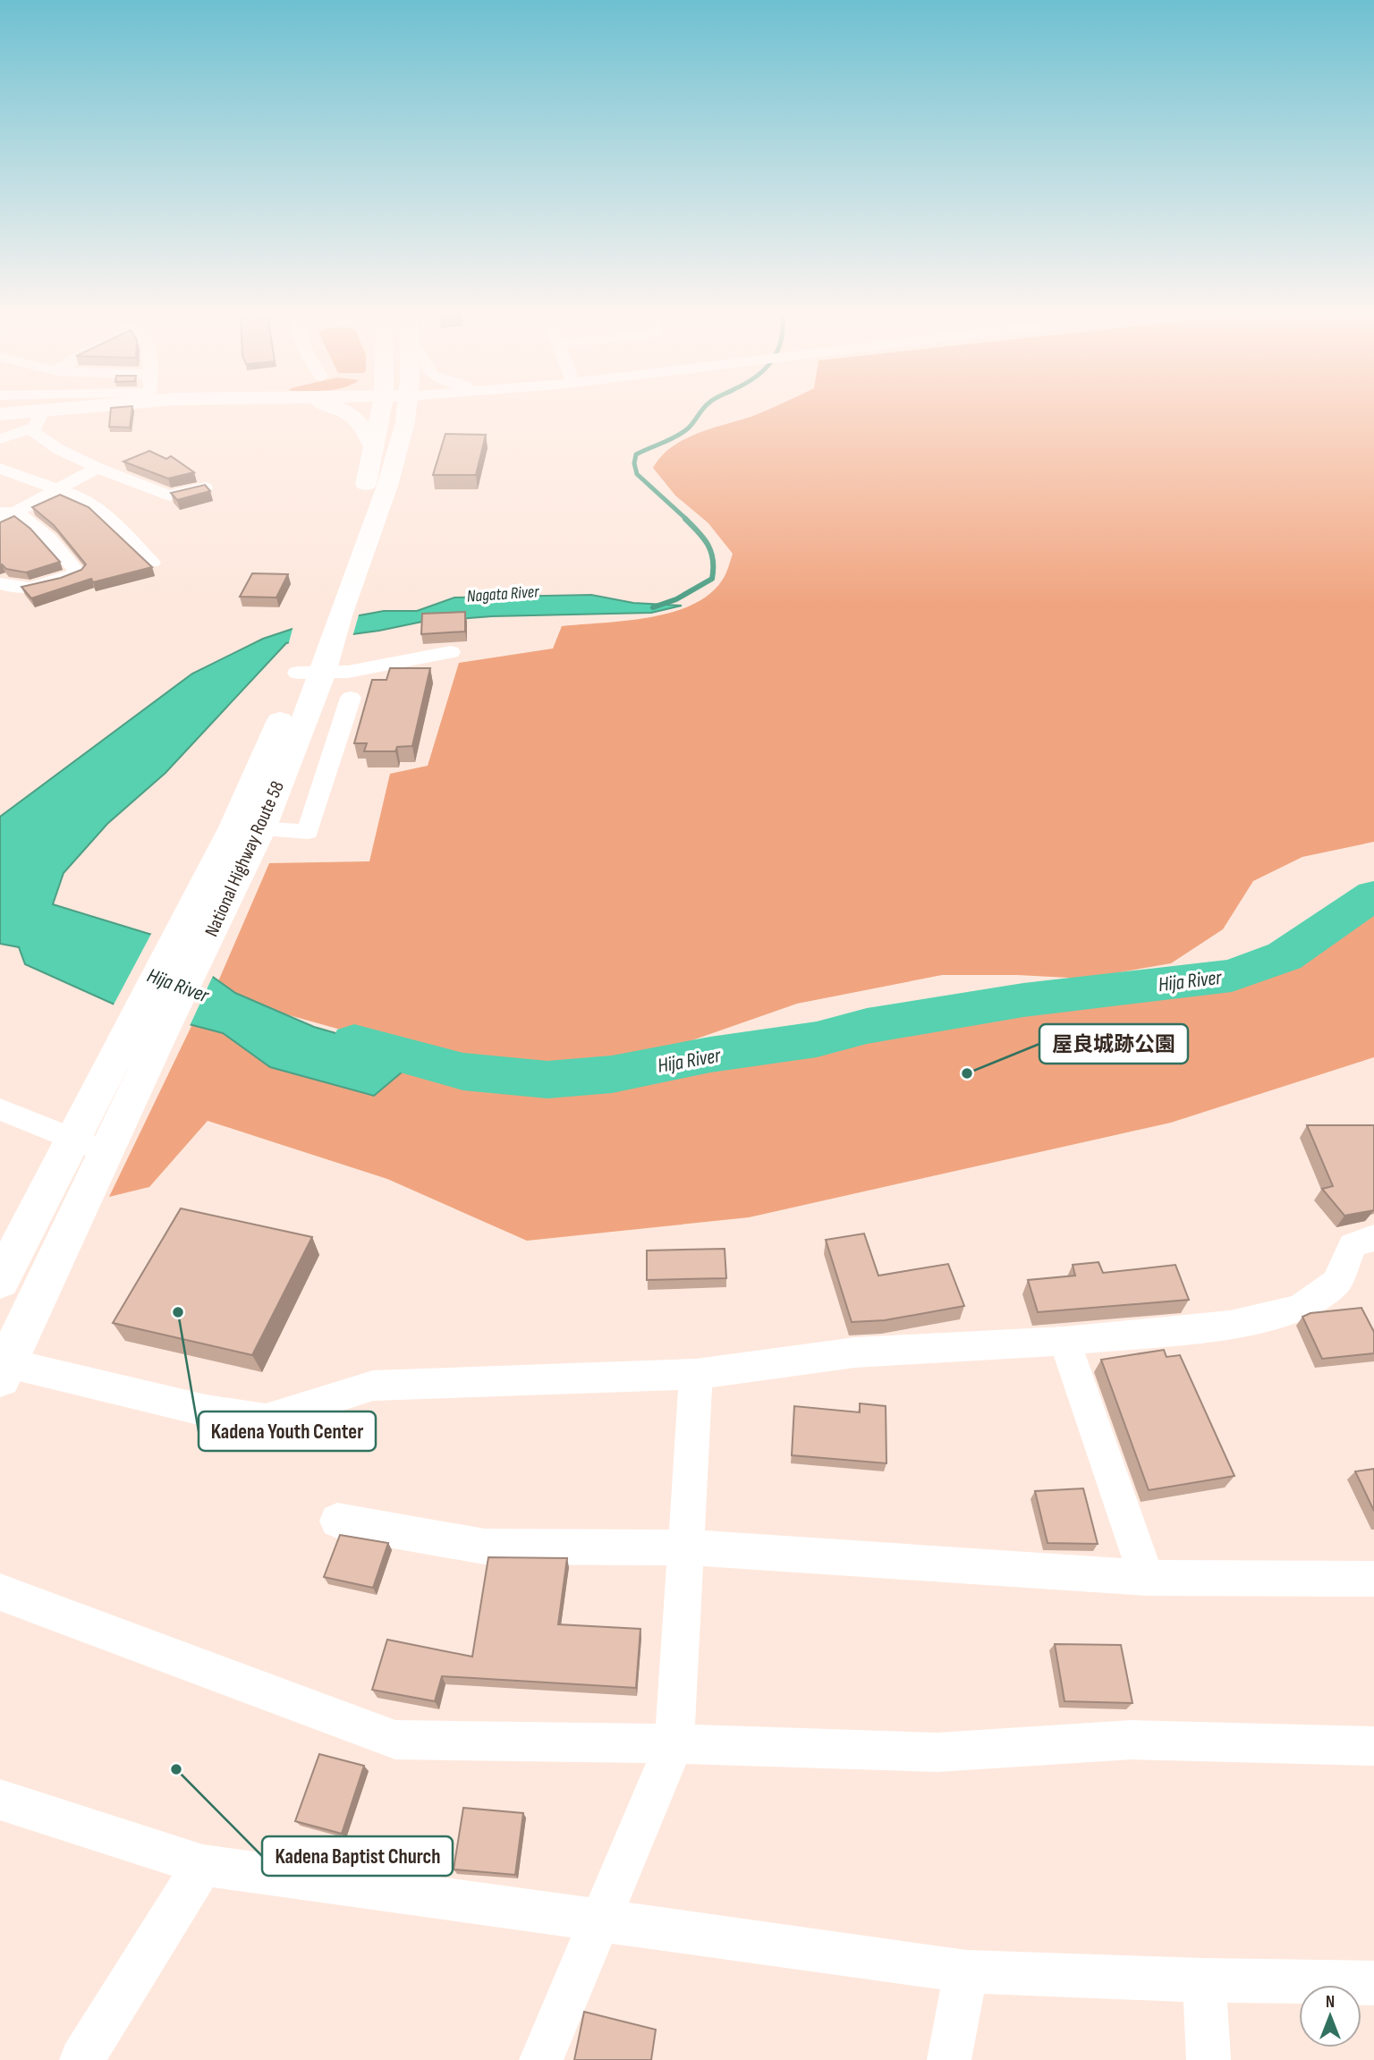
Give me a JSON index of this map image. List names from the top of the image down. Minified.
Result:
{"streets":{"main road":["National Highway Route 58"]},"water":["Nagata River","Hija River"],"places":["屋良城跡公園","Kadena Youth Center","Kadena Baptist Church"],"north":"top"}
